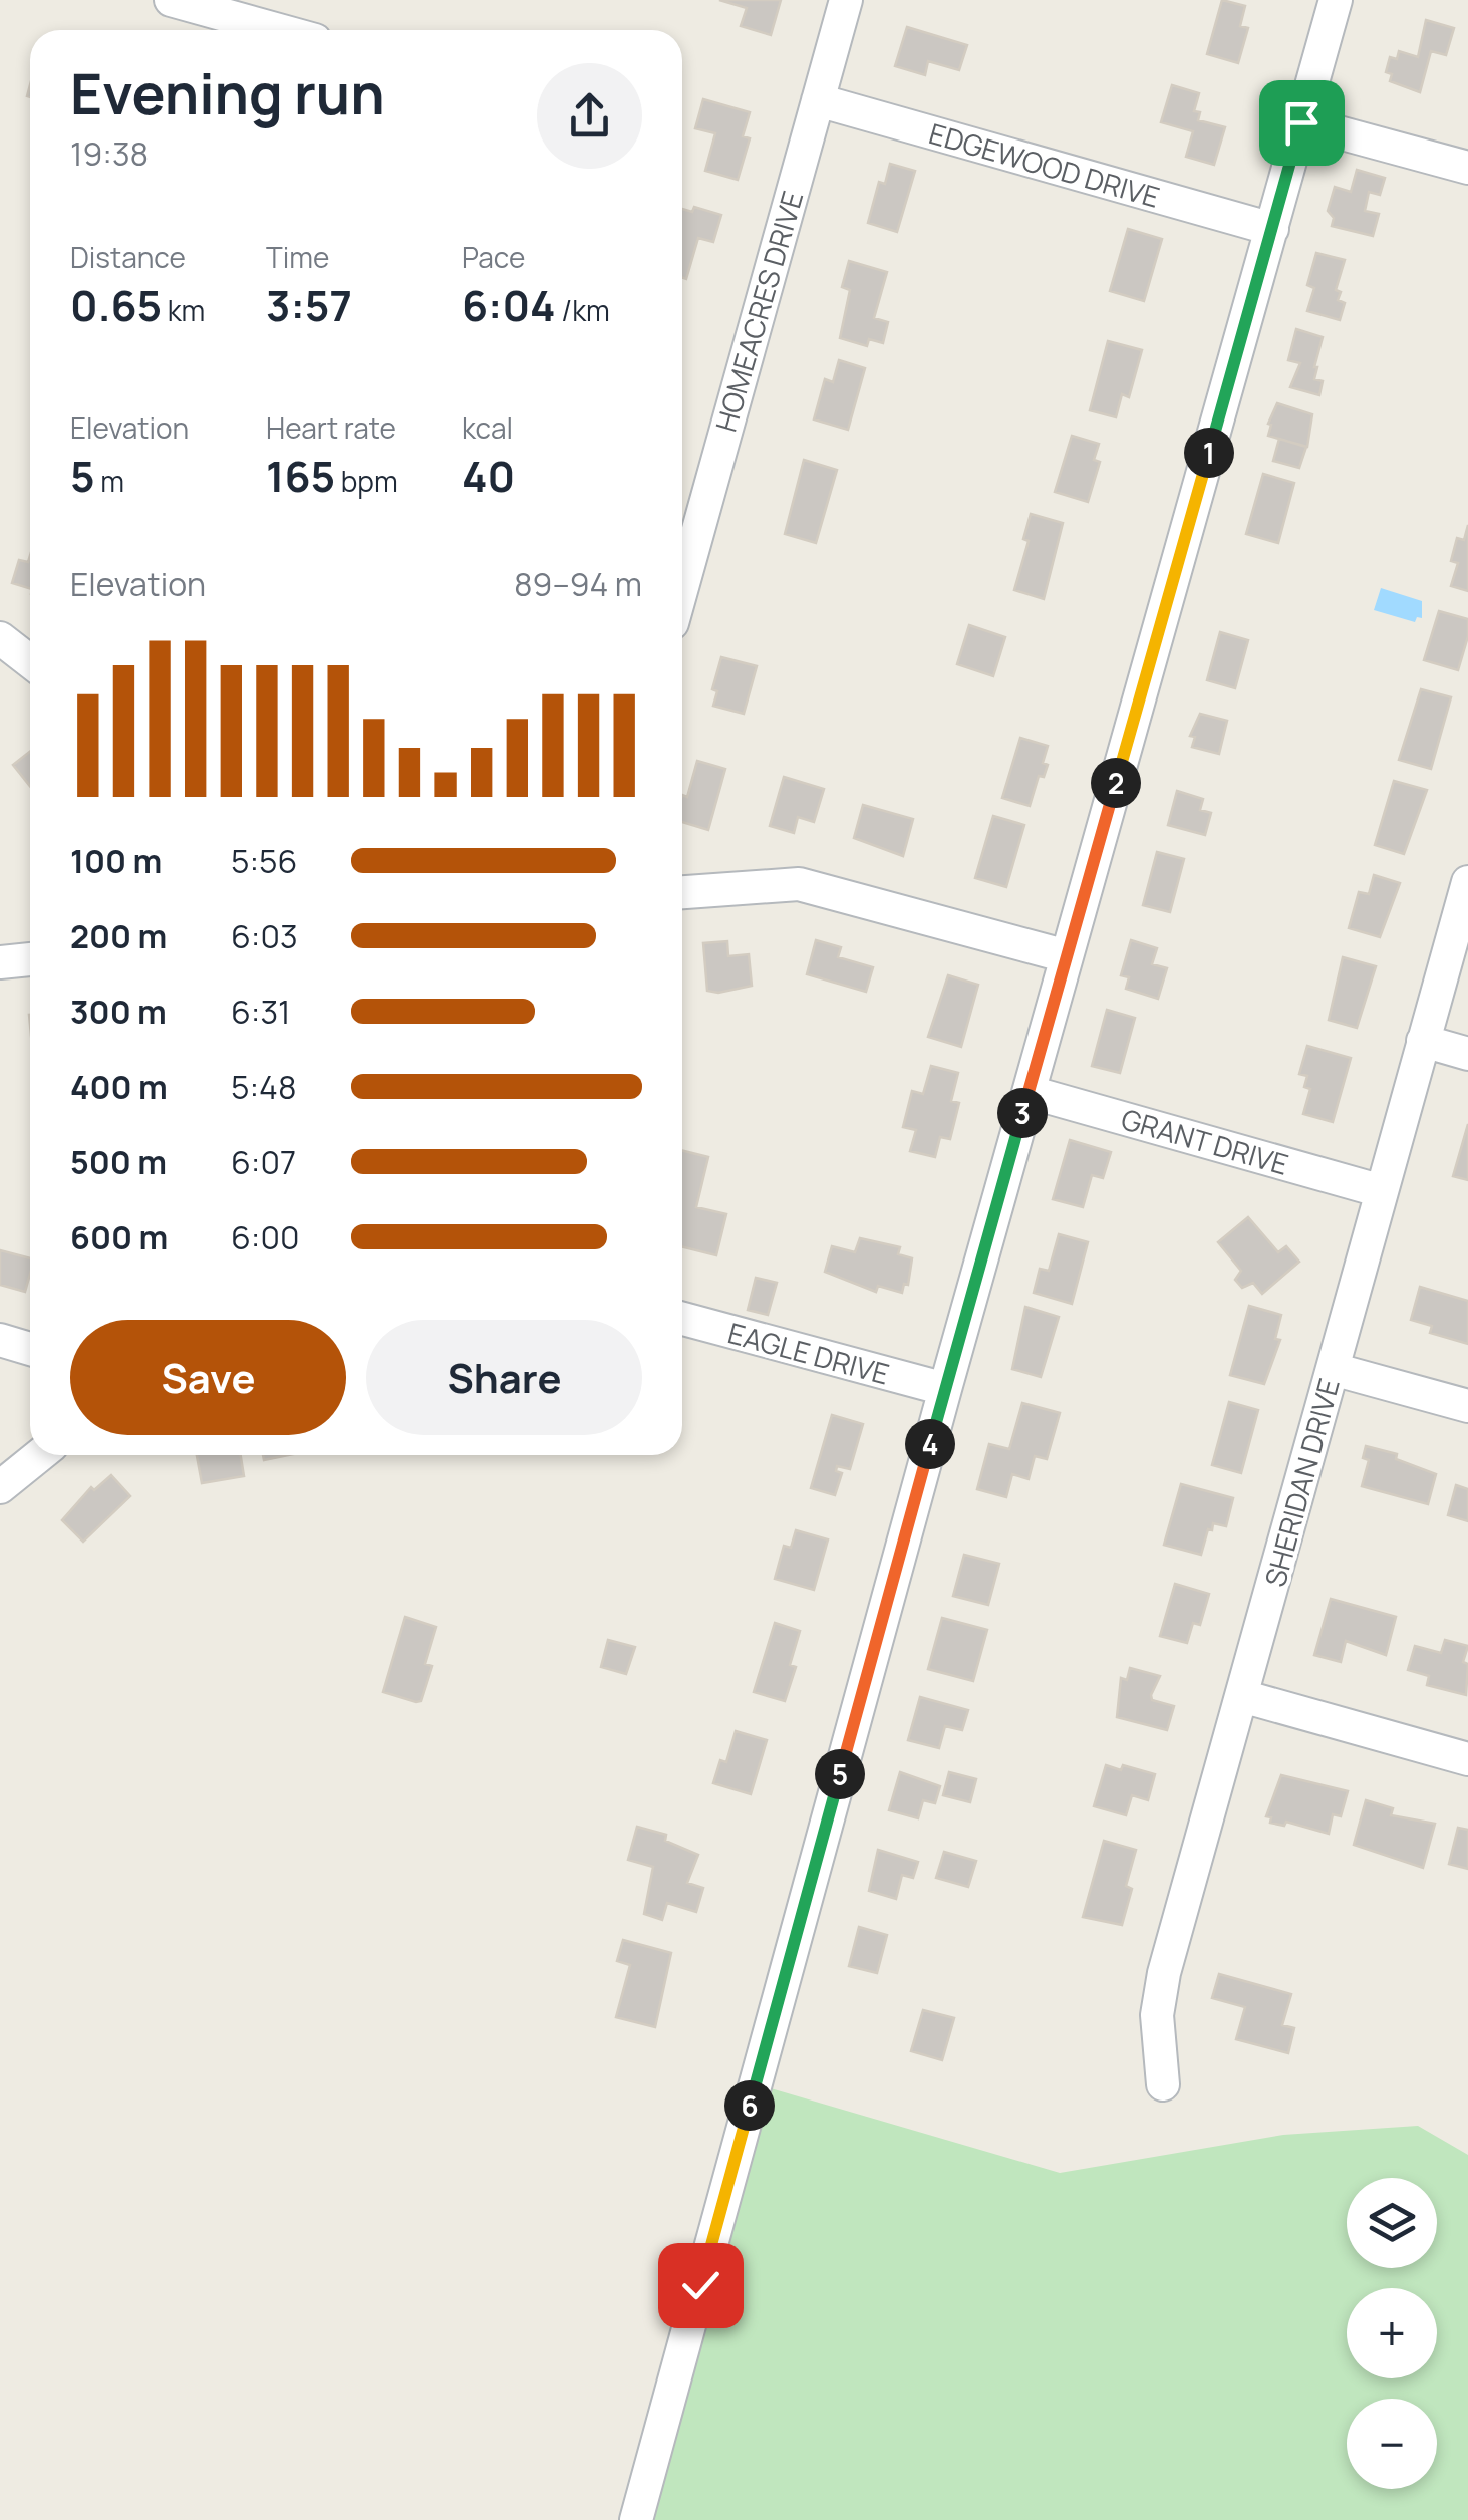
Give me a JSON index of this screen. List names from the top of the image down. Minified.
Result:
{"streets":{"street":["EDGEWOOD DRIVE","HOMEACRES DRIVE","GRANT DRIVE","EAGLE DRIVE","SHERIDAN DRIVE"]},"crossings":[["EDGEWOOD DRIVE","HOMEACRES DRIVE"],["GRANT DRIVE","SHERIDAN DRIVE"]],"page":{"heading":["Evening run","19:38"],"stats":[["Distance","0.65 km"],["Time","3:57"],["Pace","6:04 /km"],["Elevation","5 m"],["Heart rate","165 bpm"],["kcal","40"]],"pins":["1","2","3","4","5","6"],"chart":["Elevation","89–94 m"],"list":[{"name":"100 m","note":"5:56"},{"name":"200 m","note":"6:03"},{"name":"300 m","note":"6:31"},{"name":"400 m","note":"5:48"},{"name":"500 m","note":"6:07"},{"name":"600 m","note":"6:00"}],"buttons":["Save","Share"],"map_buttons":["+","−"]}}
